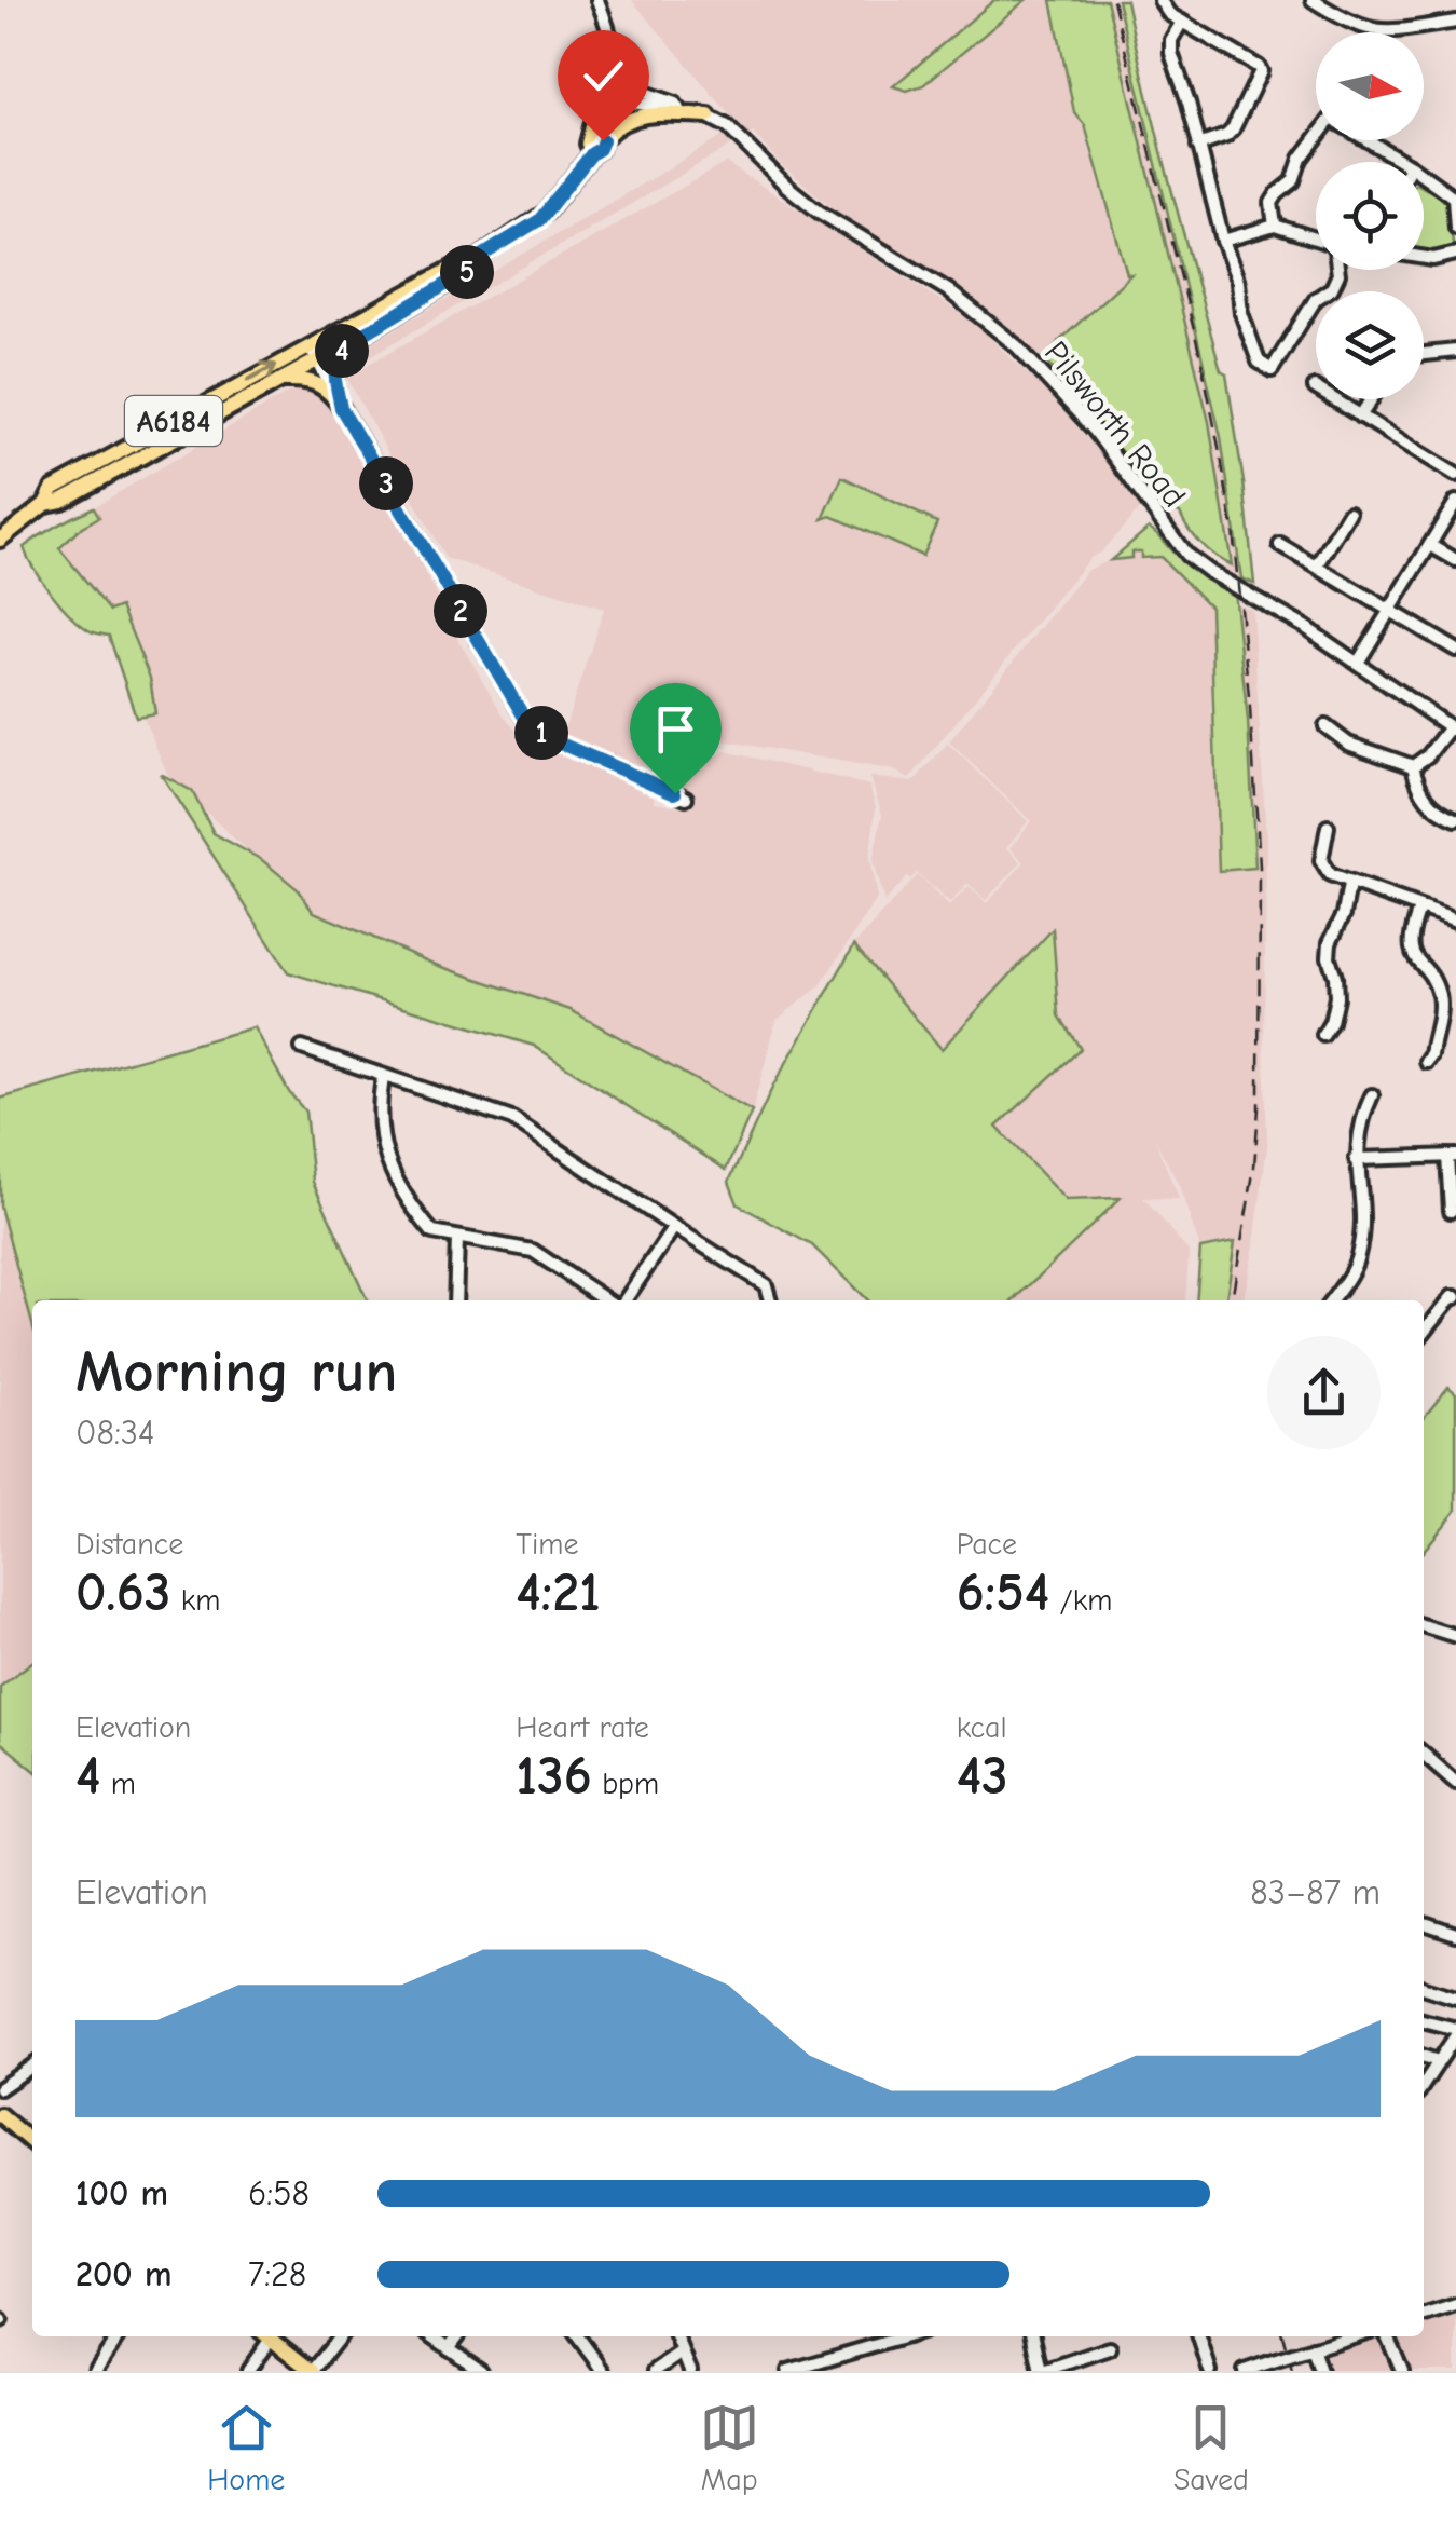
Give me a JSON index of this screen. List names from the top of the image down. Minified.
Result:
{"streets":{"main road":["A6184"],"street":["Pilsworth Road"]},"crossings":[["A6184","Pilsworth Road"]],"north":"right","page":{"pins":["5","4","3","2","1"],"heading":["Morning run","08:34"],"stats":[["Distance","0.63 km"],["Time","4:21"],["Pace","6:54 /km"],["Elevation","4 m"],["Heart rate","136 bpm"],["kcal","43"]],"chart":["Elevation","83–87 m"],"list":[{"name":"100 m","note":"6:58"},{"name":"200 m","note":"7:28"}],"tabs":["Home","Map","Saved"]}}
